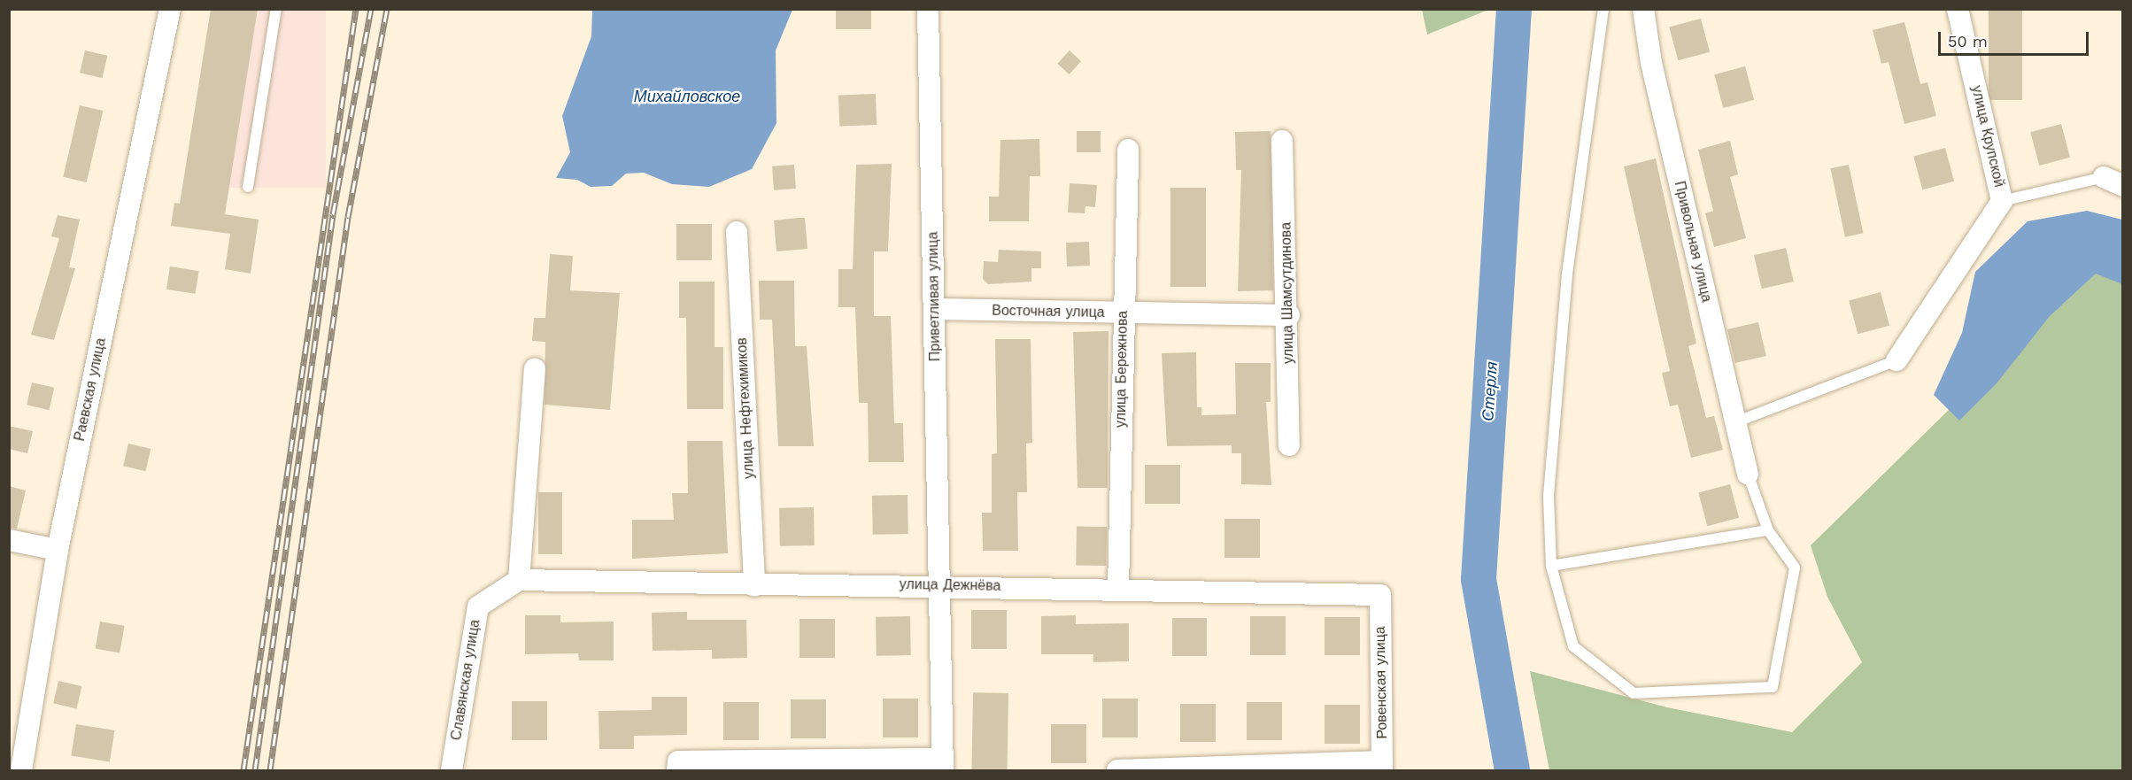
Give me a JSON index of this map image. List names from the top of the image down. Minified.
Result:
{"streets":{"street":["улица Крупской","Привольная улица","улица Шамсутдинова","Приветливая улица","Восточная улица","улица Бережнова","Раевская улица","улица Нефтехимиков","улица Дежнёва","Славянская улица","Ровенская улица"]},"crossings":[["улица Шамсутдинова","Восточная улица"],["Приветливая улица","Восточная улица"],["Приветливая улица","улица Дежнёва"],["Восточная улица","улица Бережнова"],["улица Бережнова","улица Дежнёва"],["улица Нефтехимиков","улица Дежнёва"],["улица Дежнёва","Славянская улица"],["улица Дежнёва","Ровенская улица"]],"water":["Михайловское","Стерля"],"scale_bar":"50 m"}
